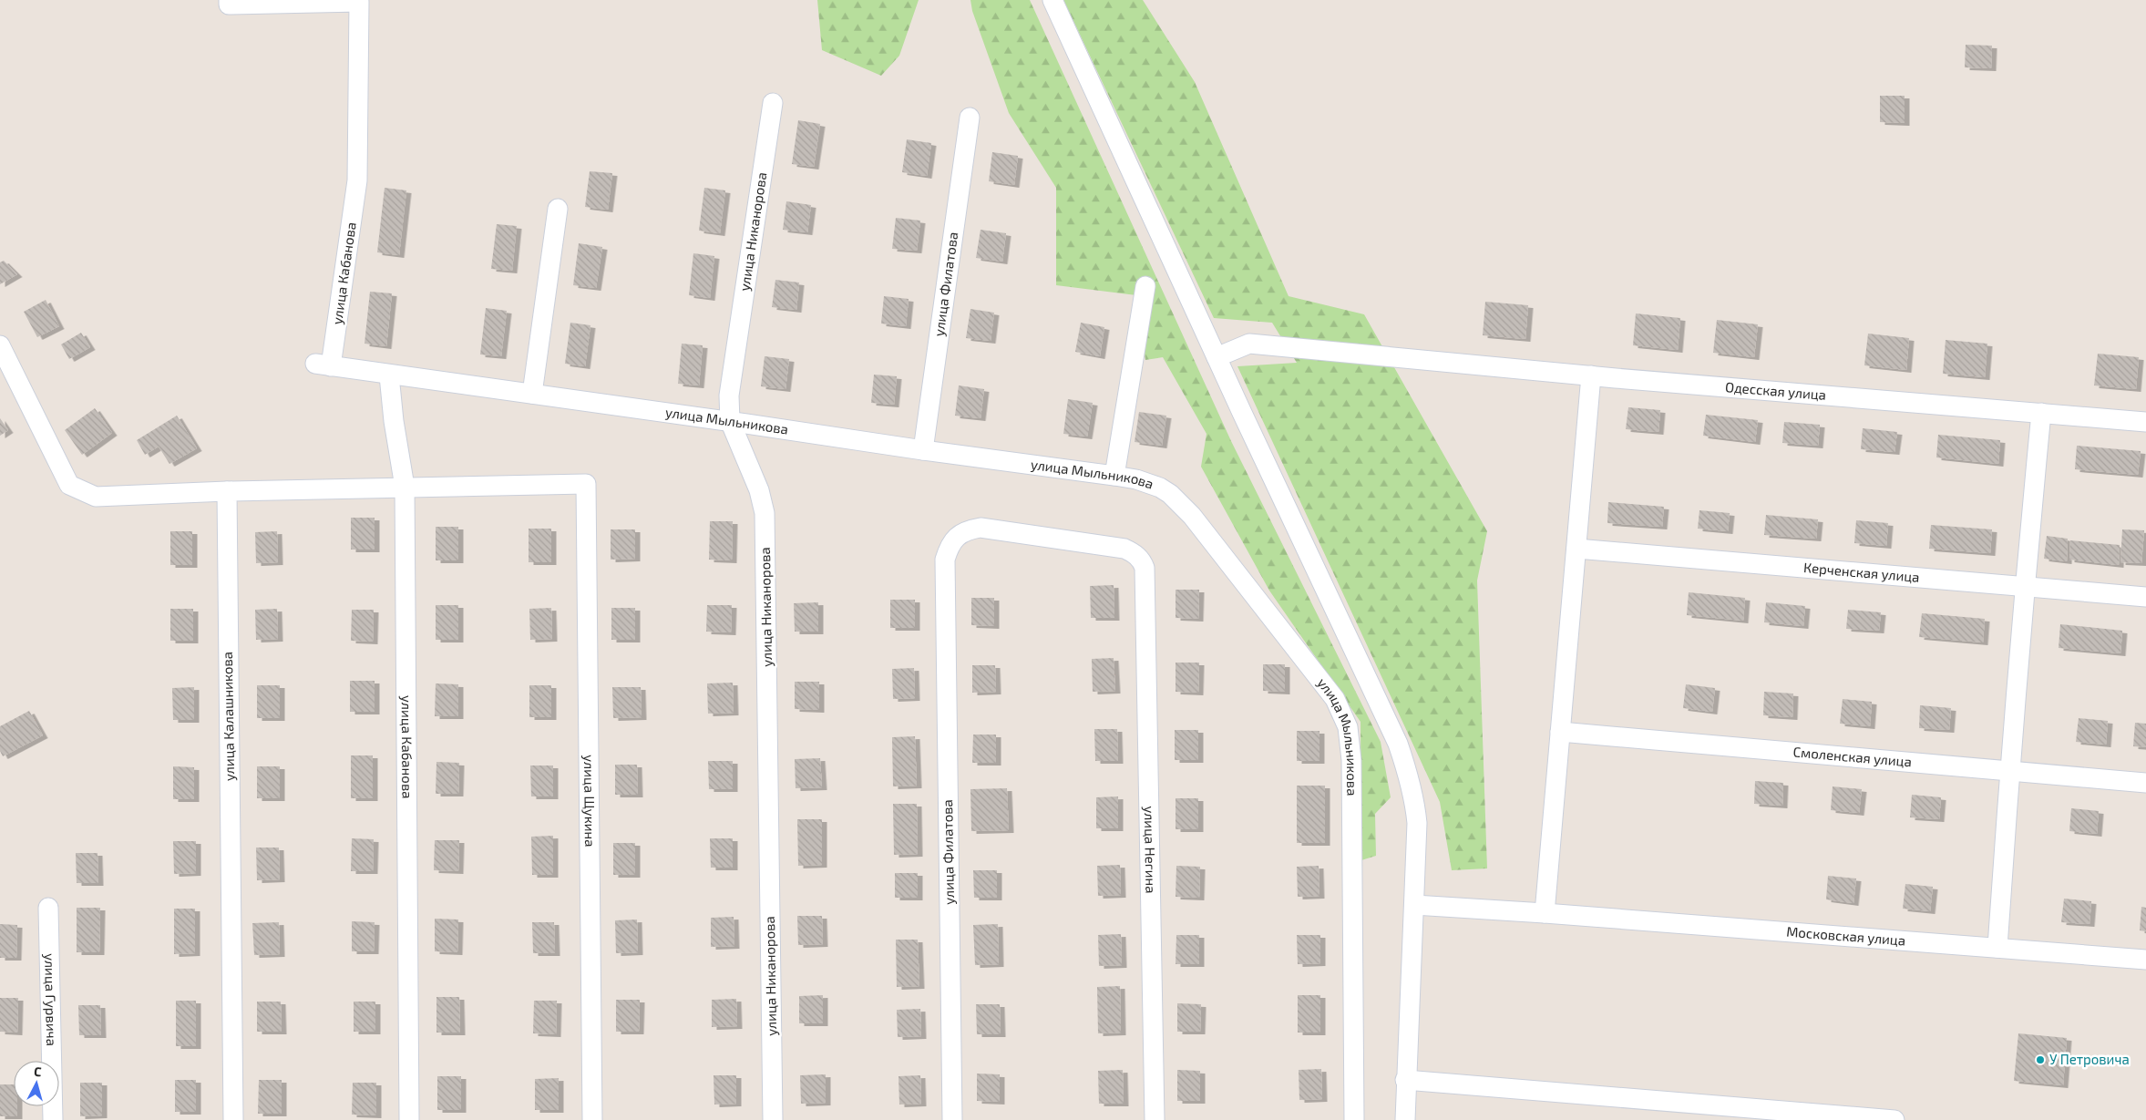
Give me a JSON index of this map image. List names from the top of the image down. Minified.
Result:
{"streets":{"street":["улица Никанорова","улица Кабанова","улица Филатова","Одесская улица","улица Мыльникова","Керченская улица","улица Калашникова","Смоленская улица","улица Щукина","улица Негина","Московская улица","улица Гурвича"]},"crossings":[["улица Никанорова","улица Мыльникова"],["улица Кабанова","улица Мыльникова"],["улица Кабанова","улица Щукина"],["улица Филатова","улица Мыльникова"],["улица Филатова","улица Негина"]],"places":["У Петровича"],"north":"top"}
